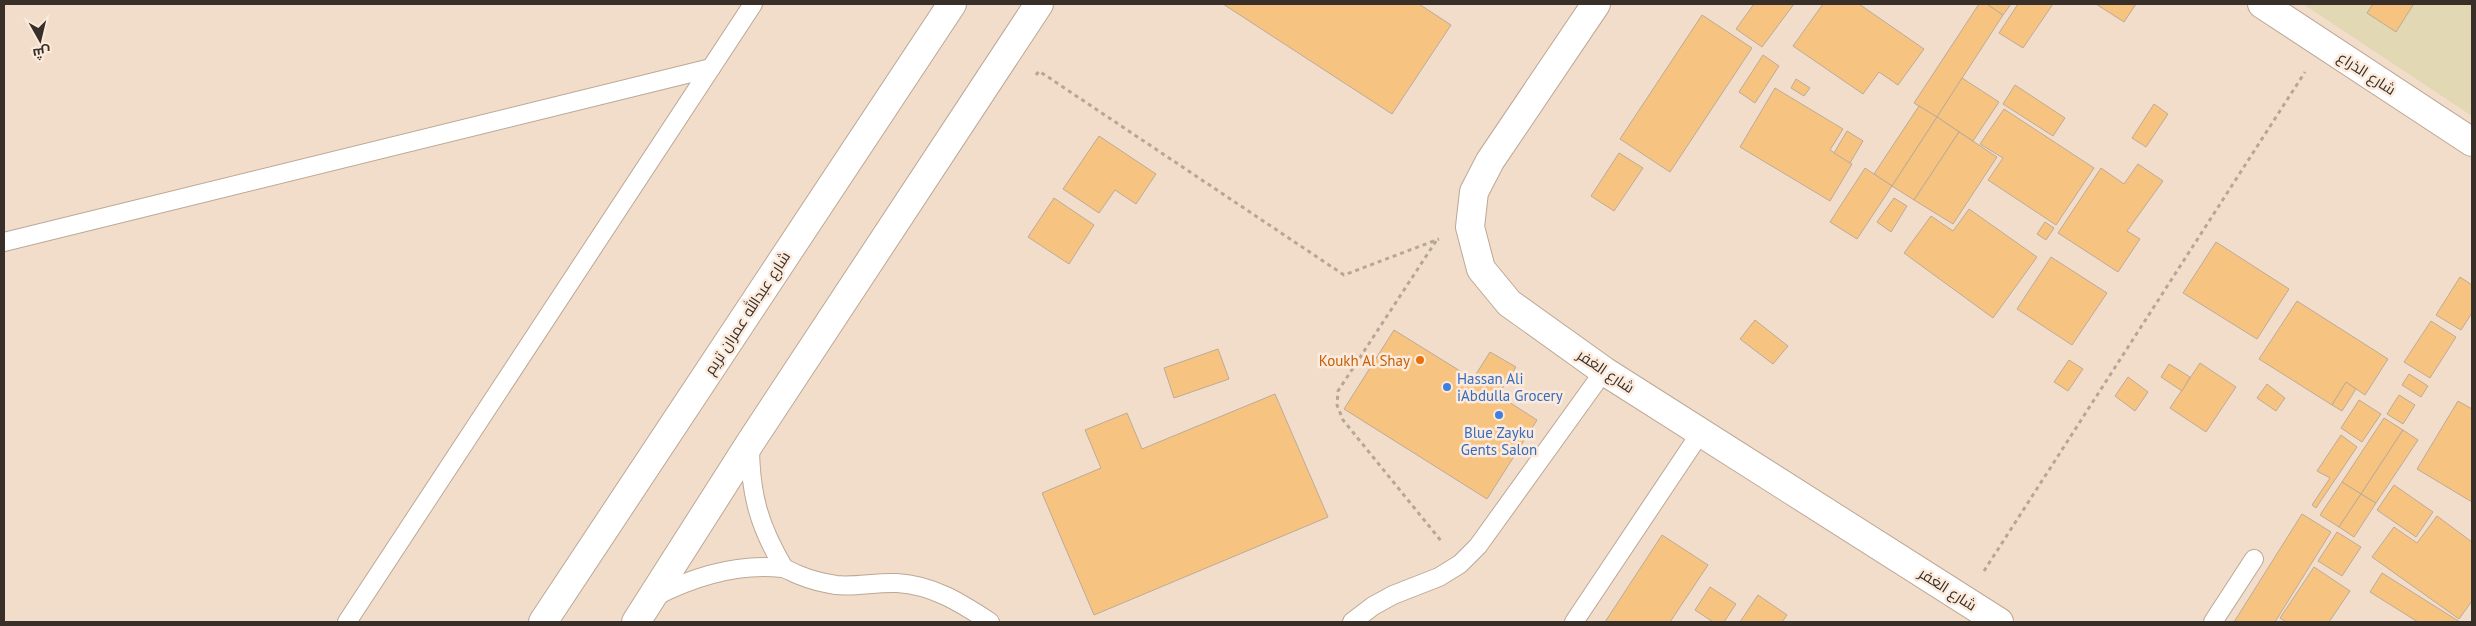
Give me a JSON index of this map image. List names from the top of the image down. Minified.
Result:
{"streets":{"street":["شارع الذراع","شارع عبدالله عمران تريم","شارع الغفر"]},"places":["Koukh Al Shay","Hassan Ali iAbdulla Grocery","Blue Zayku Gents Salon"],"north":"bottom"}
